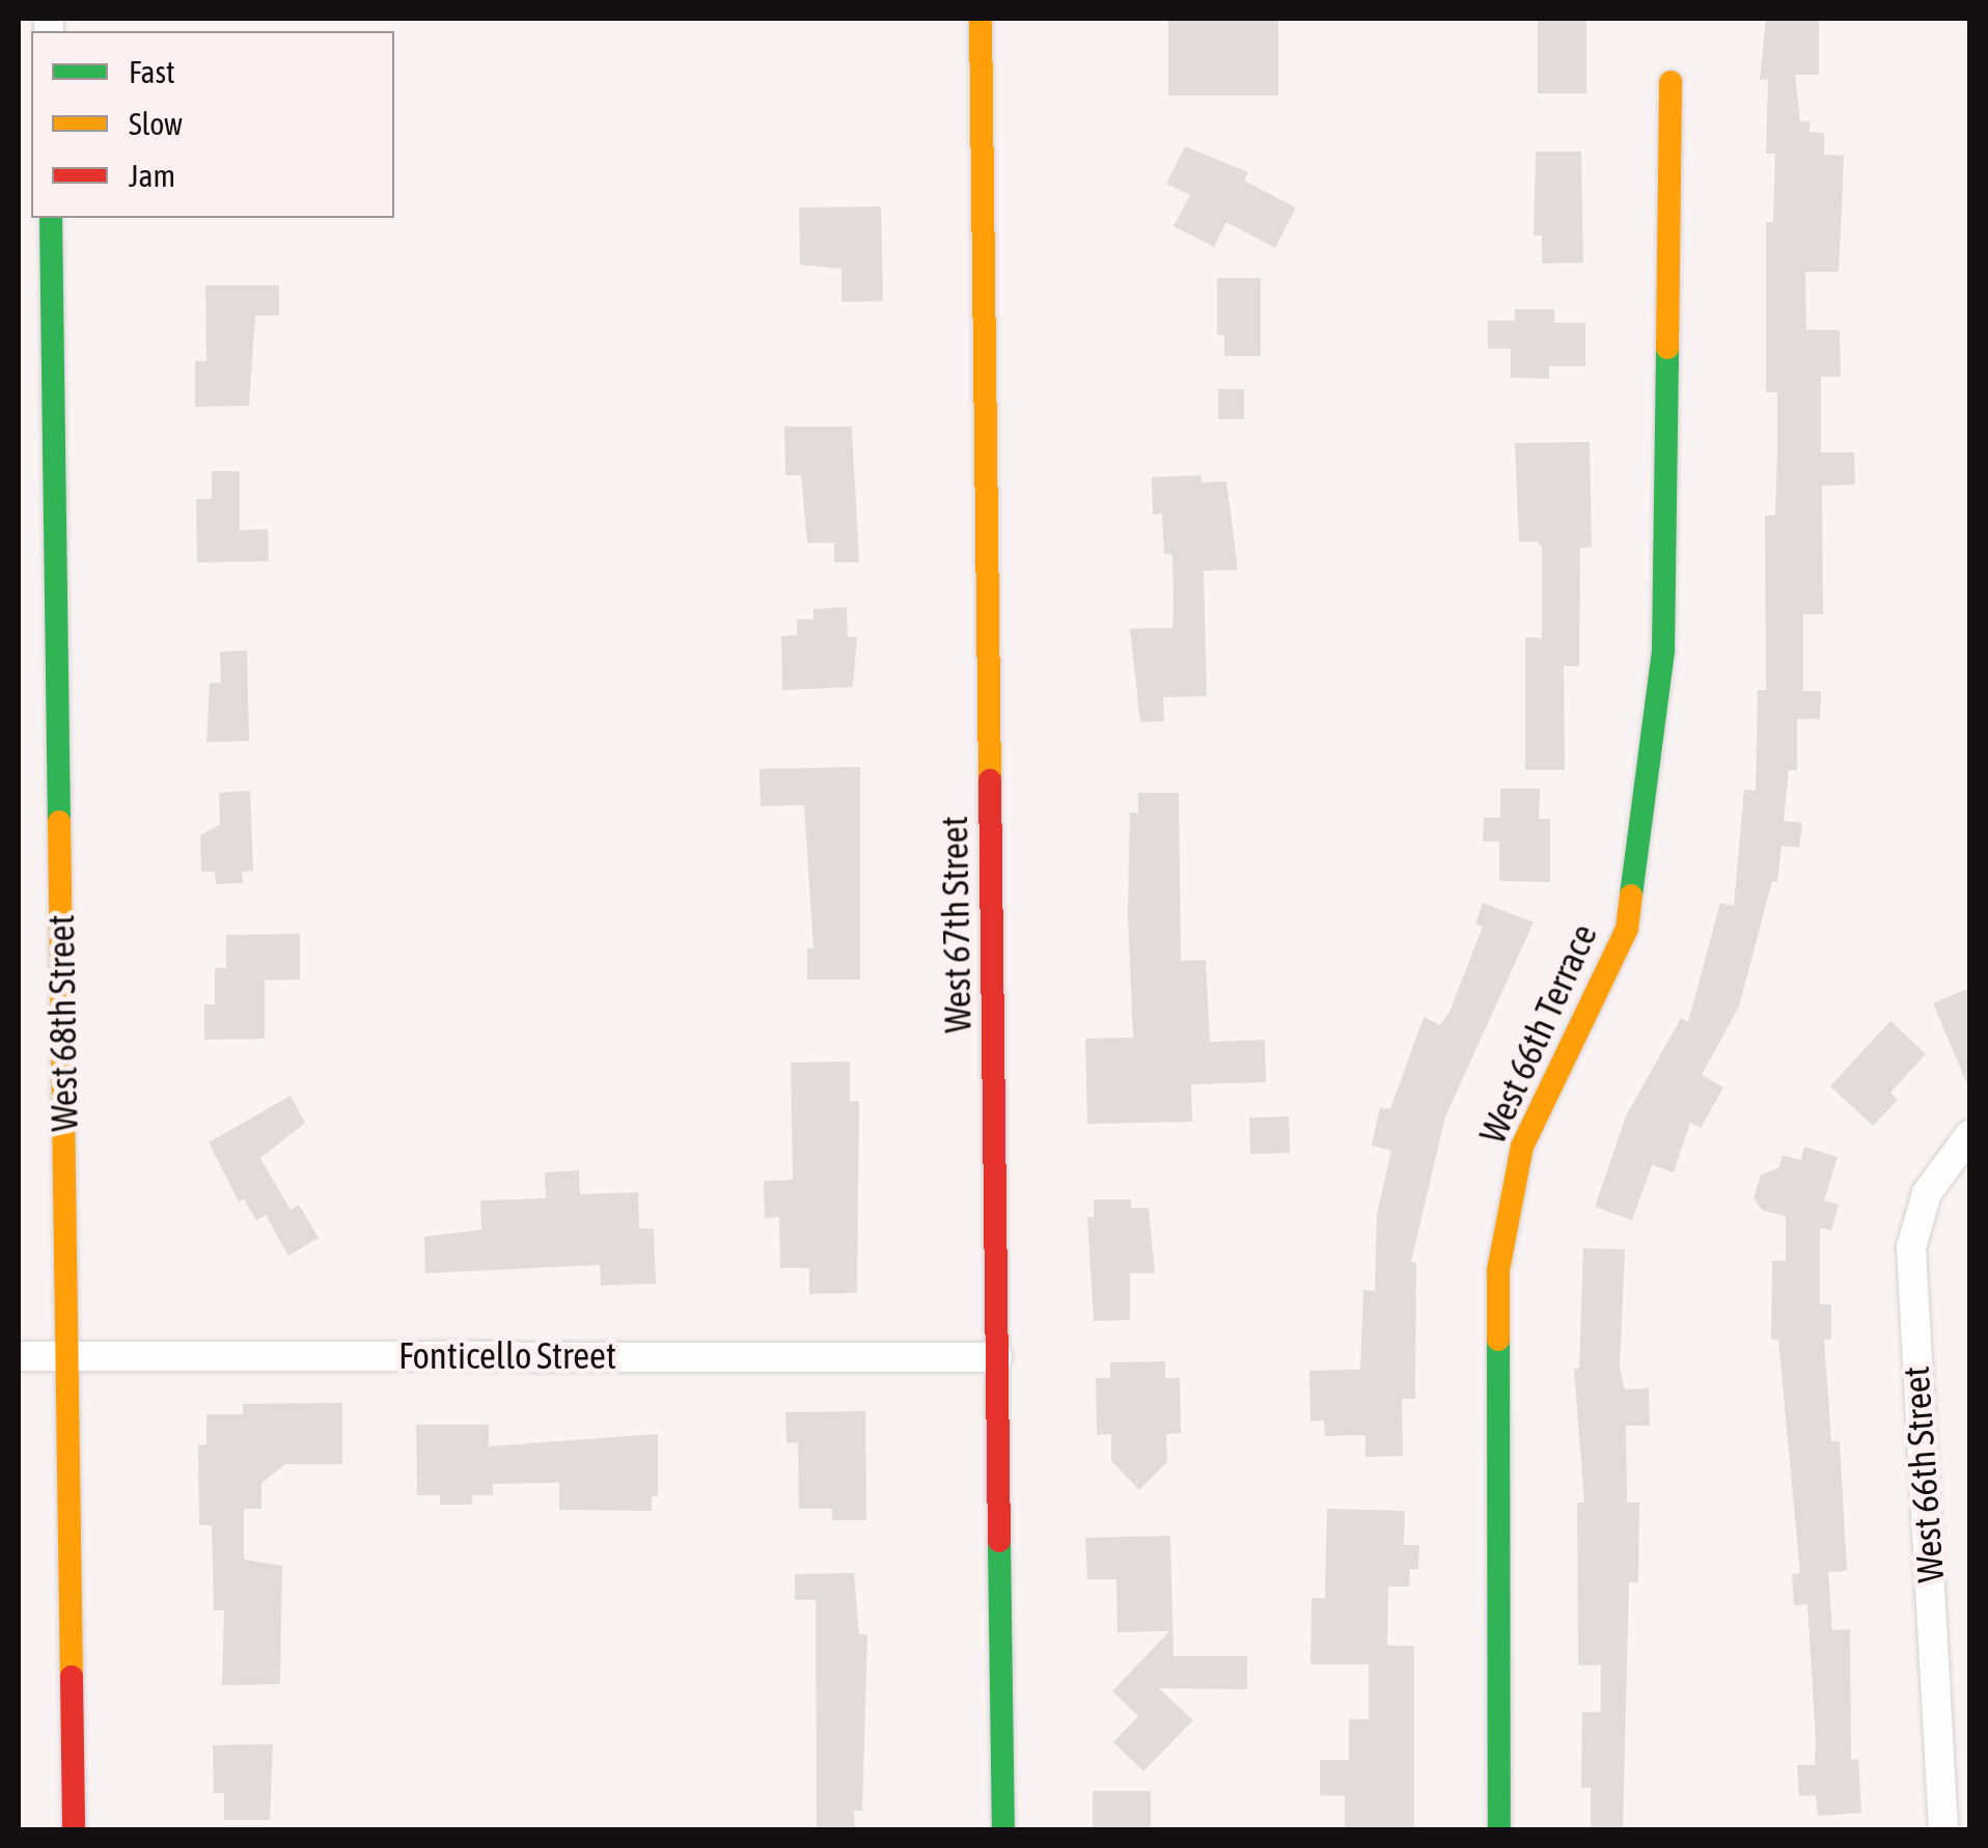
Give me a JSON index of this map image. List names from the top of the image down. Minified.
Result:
{"streets":{"street":["West 67th Street","West 68th Street","West 66th Terrace","Fonticello Street","West 66th Street"]},"crossings":[["West 67th Street","Fonticello Street"],["West 68th Street","Fonticello Street"]],"legend":["Fast","Slow","Jam"]}
